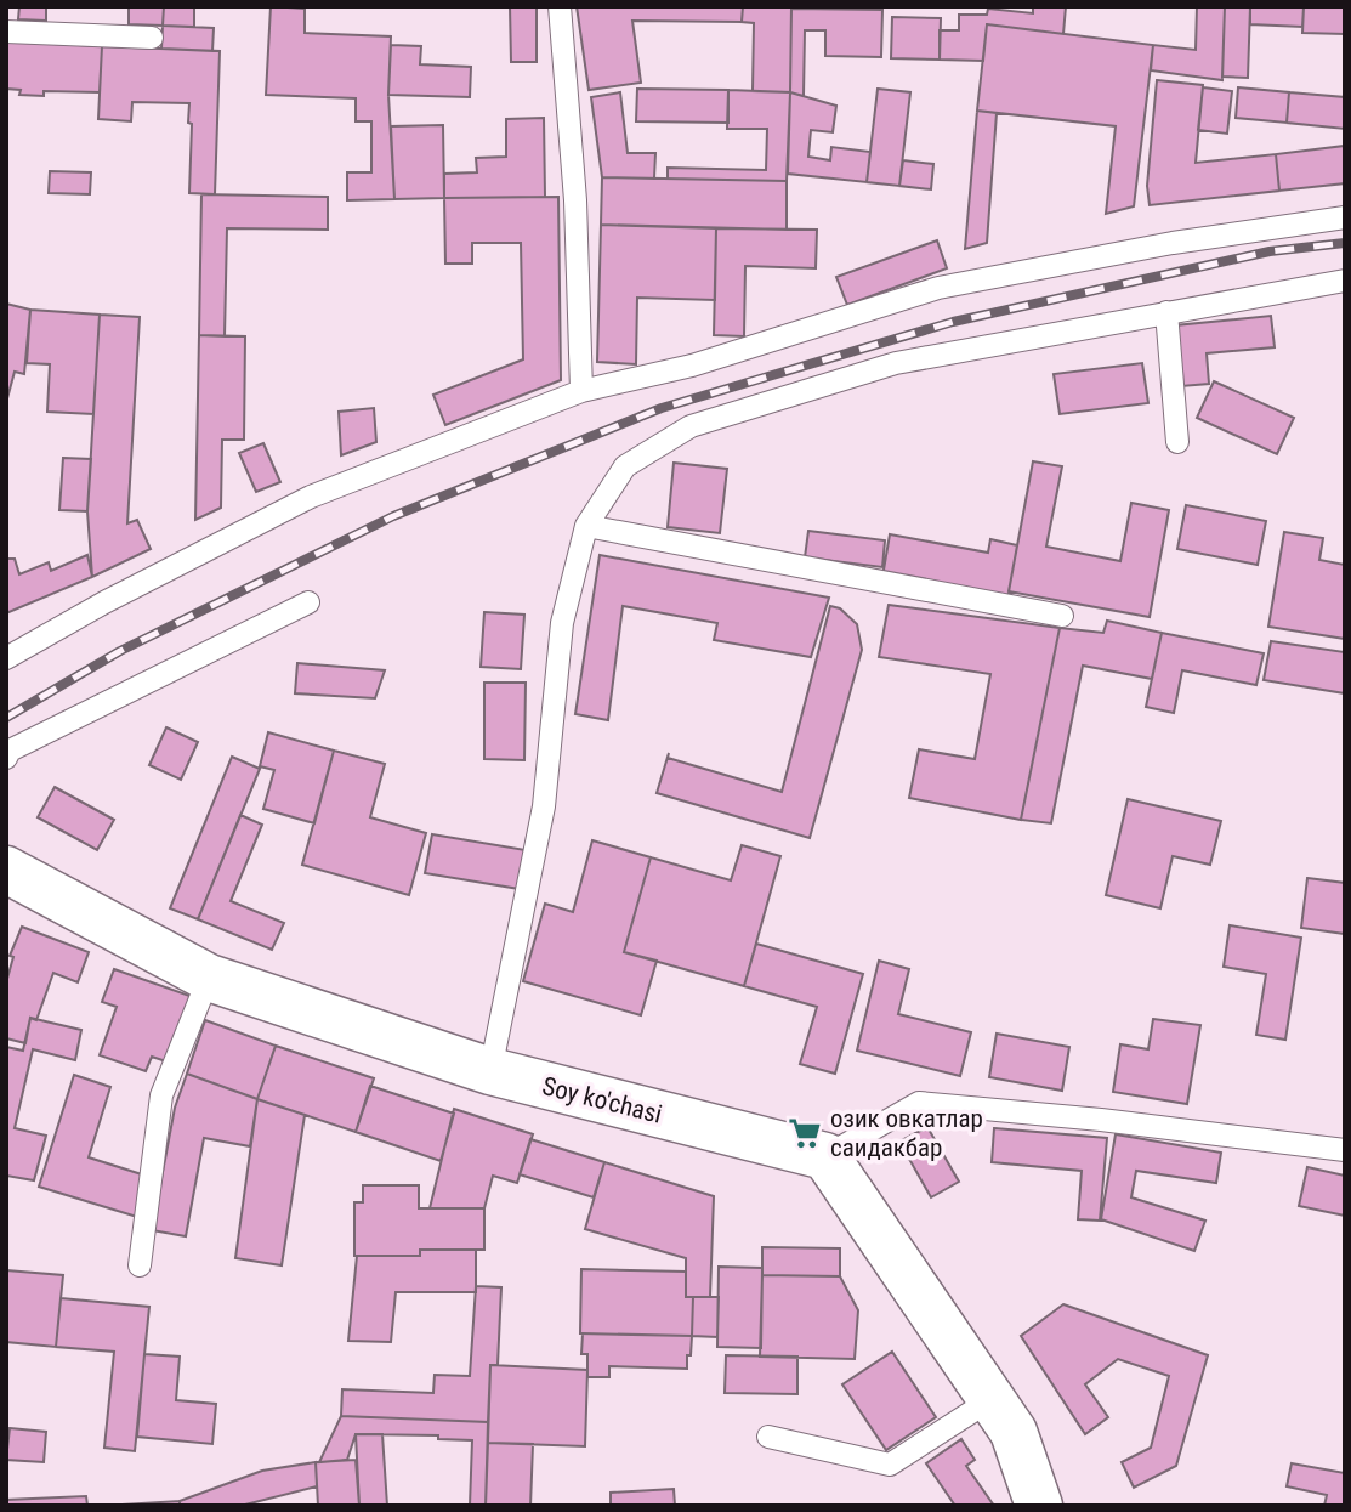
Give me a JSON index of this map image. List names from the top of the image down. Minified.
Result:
{"streets":{"main road":["Soy ko'chasi"]},"places":{"supermarket":["озик овкатлар саидакбар"]}}
